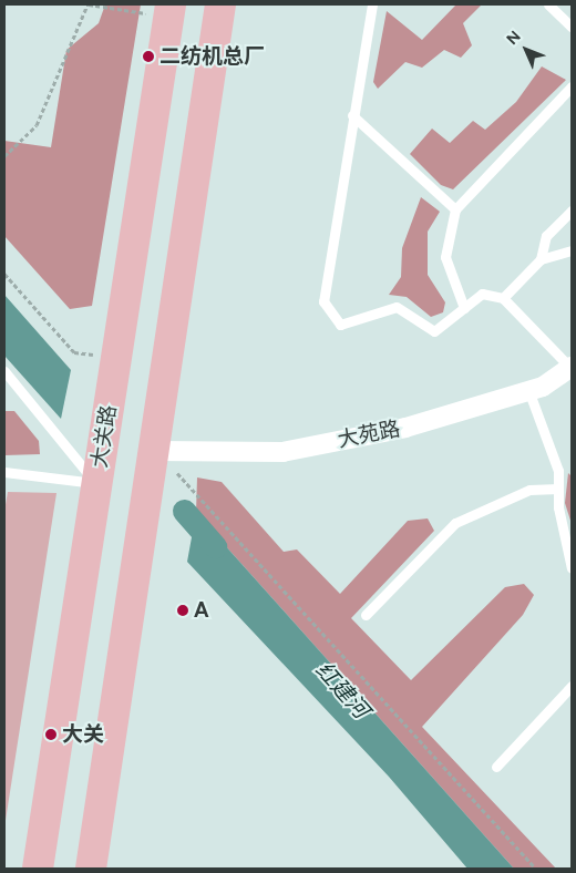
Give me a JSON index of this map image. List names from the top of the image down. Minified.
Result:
{"streets":{"main road":["大关路"],"street":["大苑路"]},"water":["红建河"],"places":["二纺机总厂","A","大关"],"north":"top left"}
